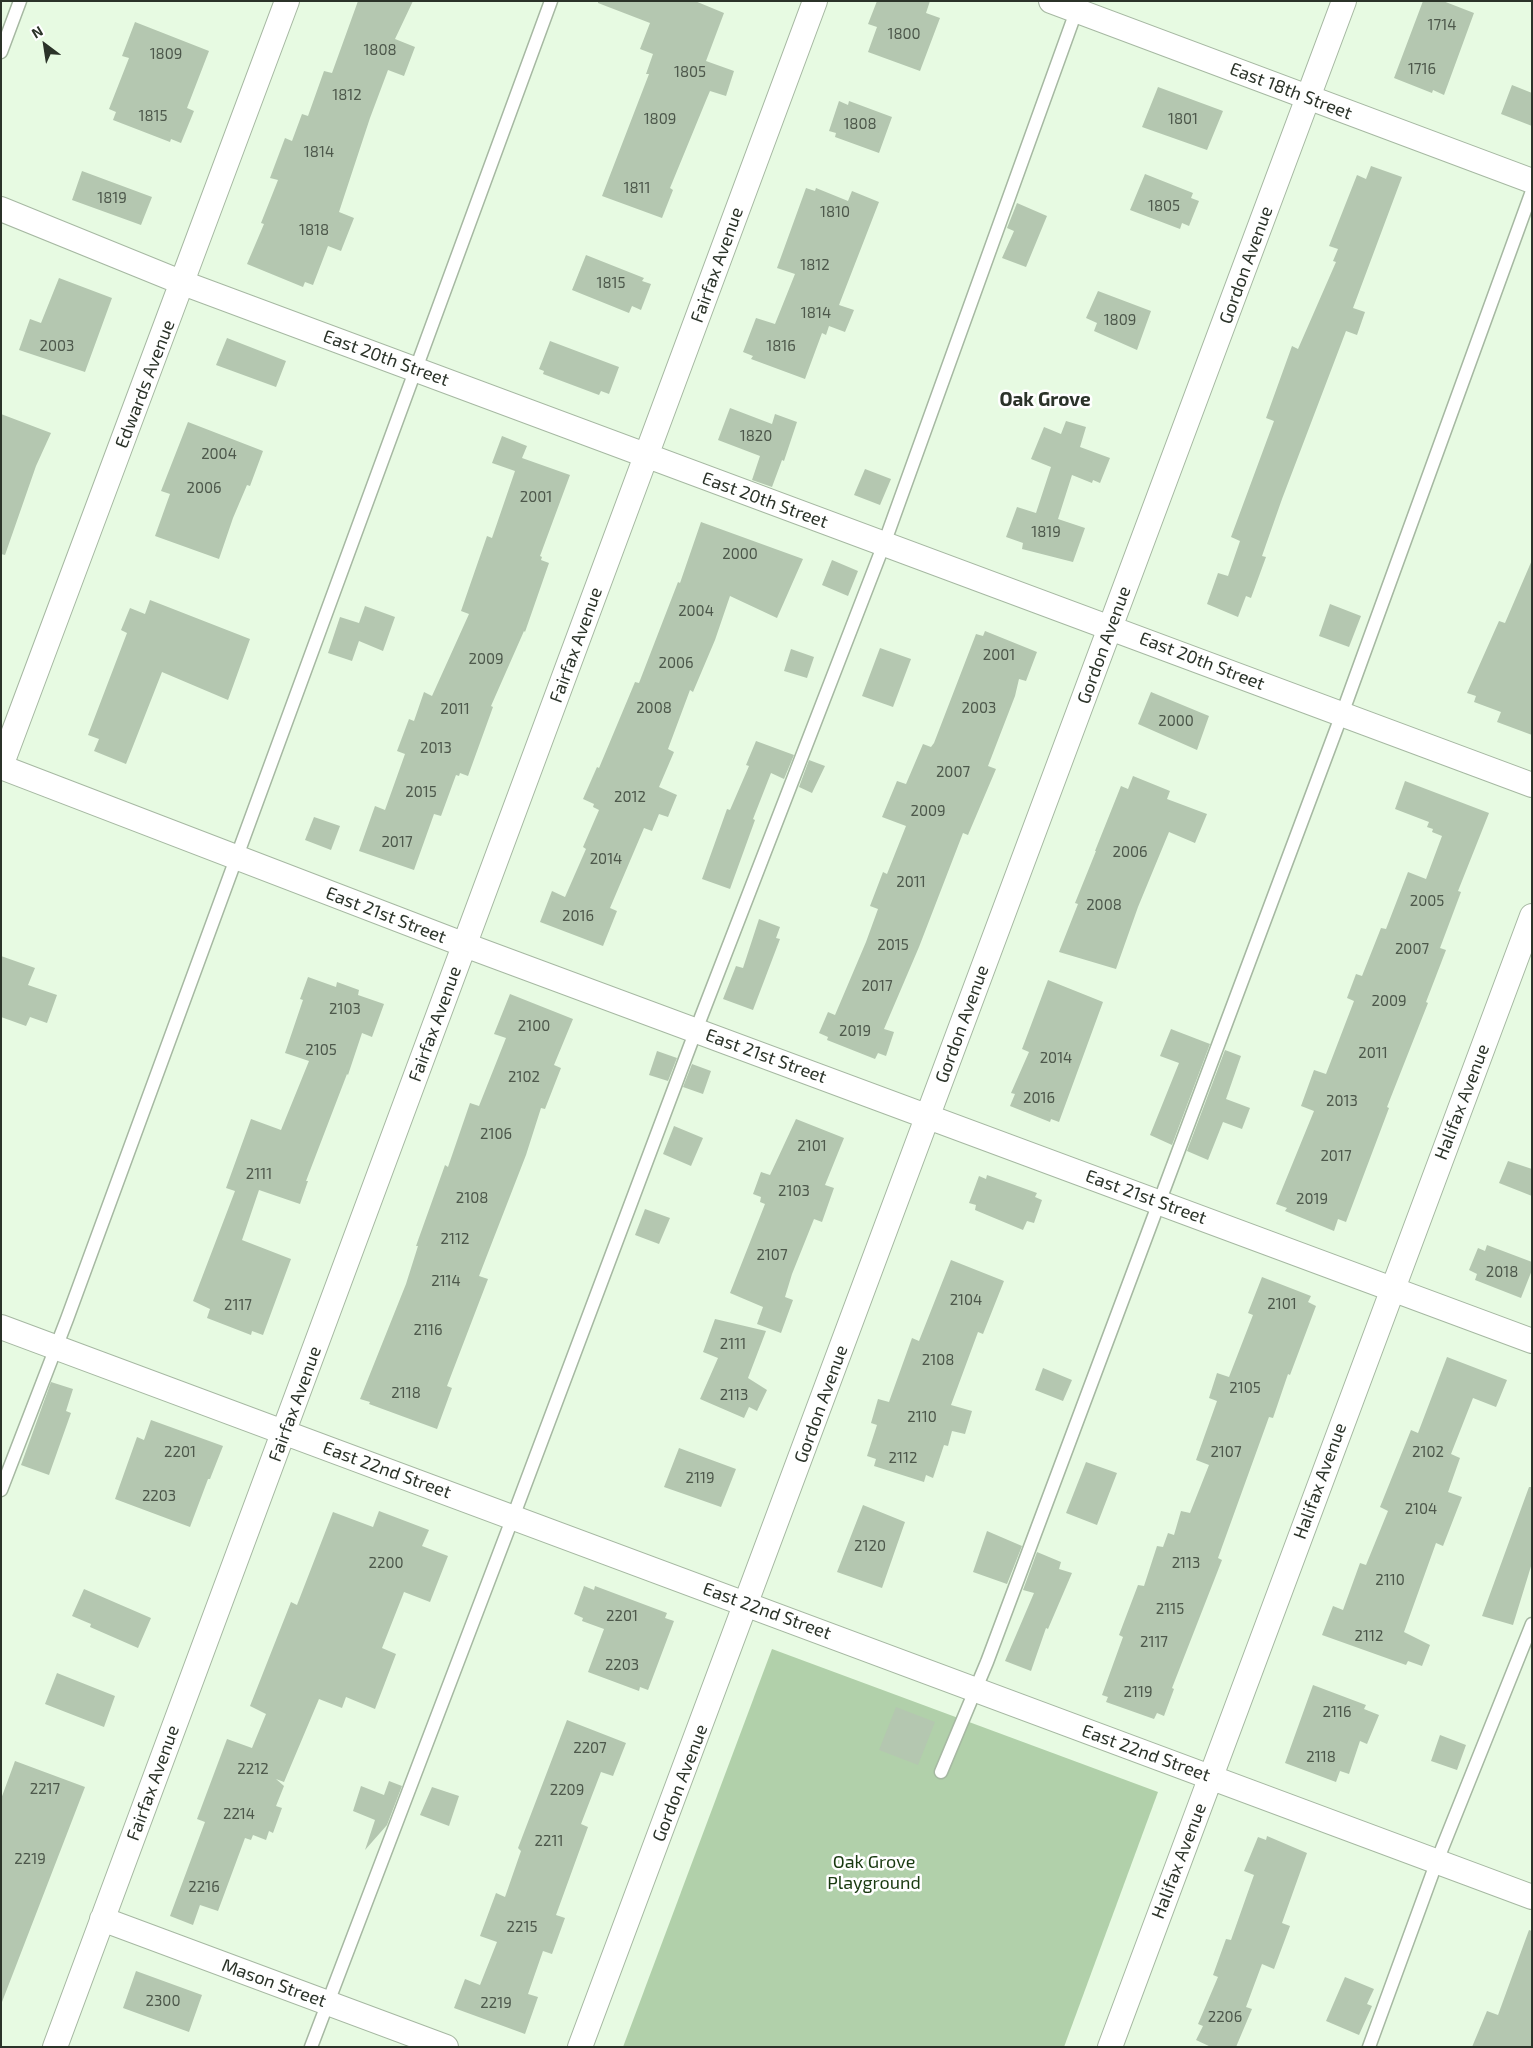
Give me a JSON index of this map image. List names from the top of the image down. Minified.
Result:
{"streets":{"street":["East 18th Street","Fairfax Avenue","Gordon Avenue","East 20th Street","Edwards Avenue","East 21st Street","Halifax Avenue","East 22nd Street","Mason Street"]},"crossings":[["East 18th Street","Gordon Avenue"],["Fairfax Avenue","East 20th Street"],["Fairfax Avenue","East 21st Street"],["Fairfax Avenue","East 22nd Street"],["Fairfax Avenue","Mason Street"],["Gordon Avenue","East 20th Street"],["Gordon Avenue","East 21st Street"],["Gordon Avenue","East 22nd Street"],["East 20th Street","Edwards Avenue"],["Edwards Avenue","East 21st Street"],["East 21st Street","Halifax Avenue"],["Halifax Avenue","East 22nd Street"]],"districts":["Oak Grove"],"parks":["Oak Grove Playground"],"house_numbers":["1714","1800","1808","1809","1716","1805","1812","1815","1809","1801","1808","1814","1811","1819","1805","1810","1818","1812","1815","1814","1809","2003","1816","1820","2004","2006","2001","1819","2000","2004","2001","2009","2006","2008","2003","2011","2000","2013","2007","2015","2012","2009","2017","2006","2014","2011","2005","2008","2016","2015","2007","2017","2009","2103","2100","2019","2105","2011","2014","2102","2016","2013","2106","2101","2017","2111","2103","2108","2019","2112","2107","2018","2114","2104","2101","2117","2116","2111","2108","2105","2118","2113","2110","2201","2107","2102","2112","2119","2203","2104","2120","2200","2113","2110","2115","2201","2112","2117","2203","2119","2116","2207","2118","2212","2217","2209","2214","2211","2219","2216","2215","2300","2219","2206"],"north":"top left"}
